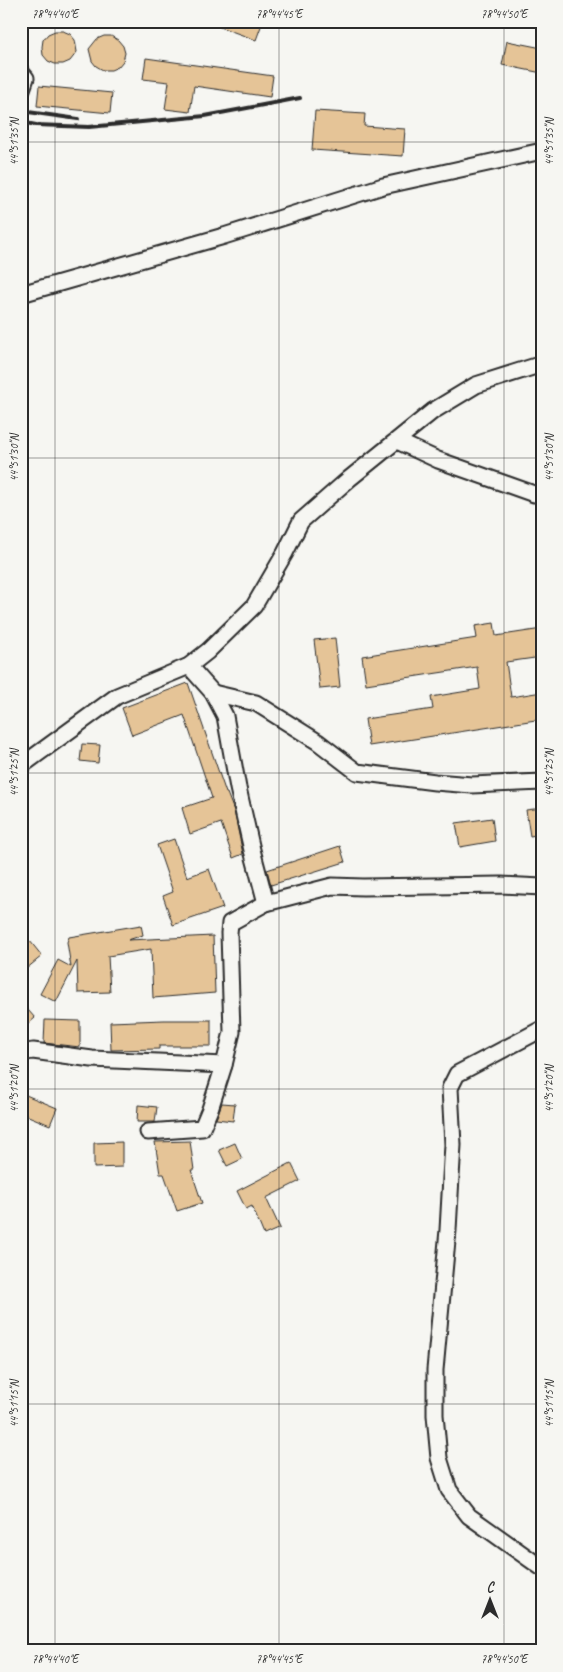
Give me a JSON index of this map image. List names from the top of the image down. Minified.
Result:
{"north":"top","coordinates":["78°44'40\"E","78°44'45\"E","78°44'50\"E","44°51'35\"N","44°51'30\"N","44°51'25\"N","44°51'20\"N","44°51'15\"N"]}
